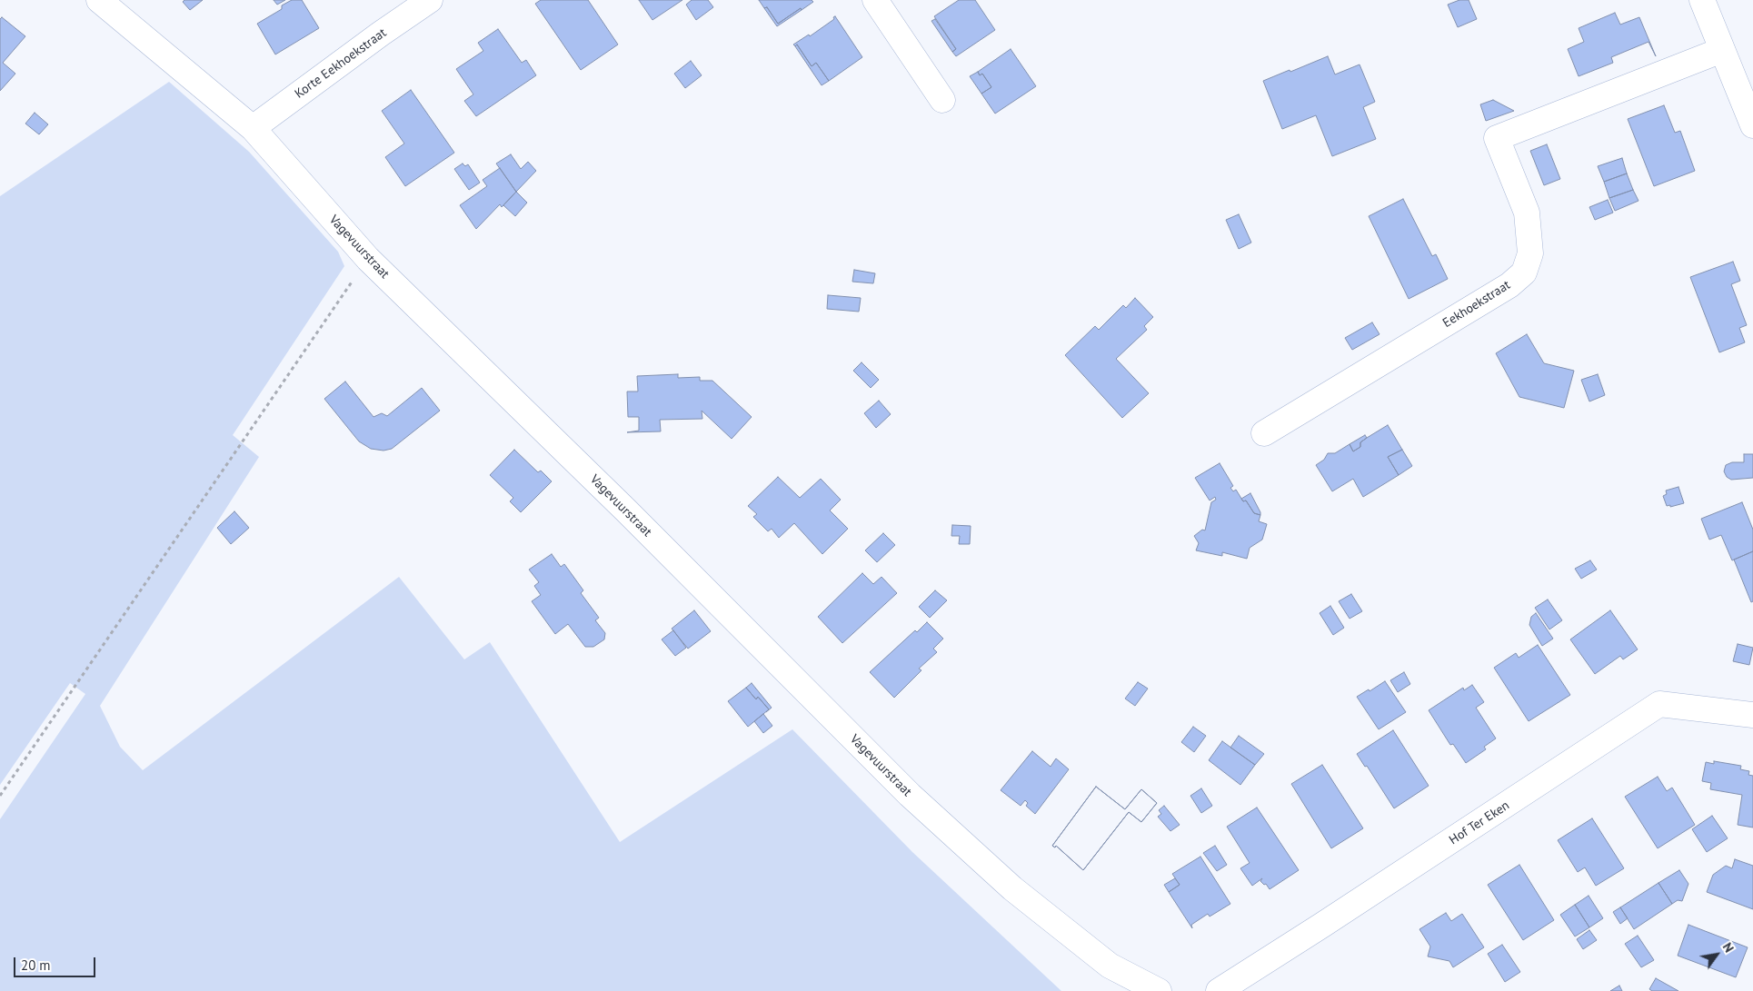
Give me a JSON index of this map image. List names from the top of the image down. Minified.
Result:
{"streets":{"street":["Korte Eekhoekstraat","Vagevuurstraat","Eekhoekstraat","Hof Ter Eken"]},"crossings":[["Korte Eekhoekstraat","Vagevuurstraat"]],"scale_bar":"20 m","north":"top right"}
